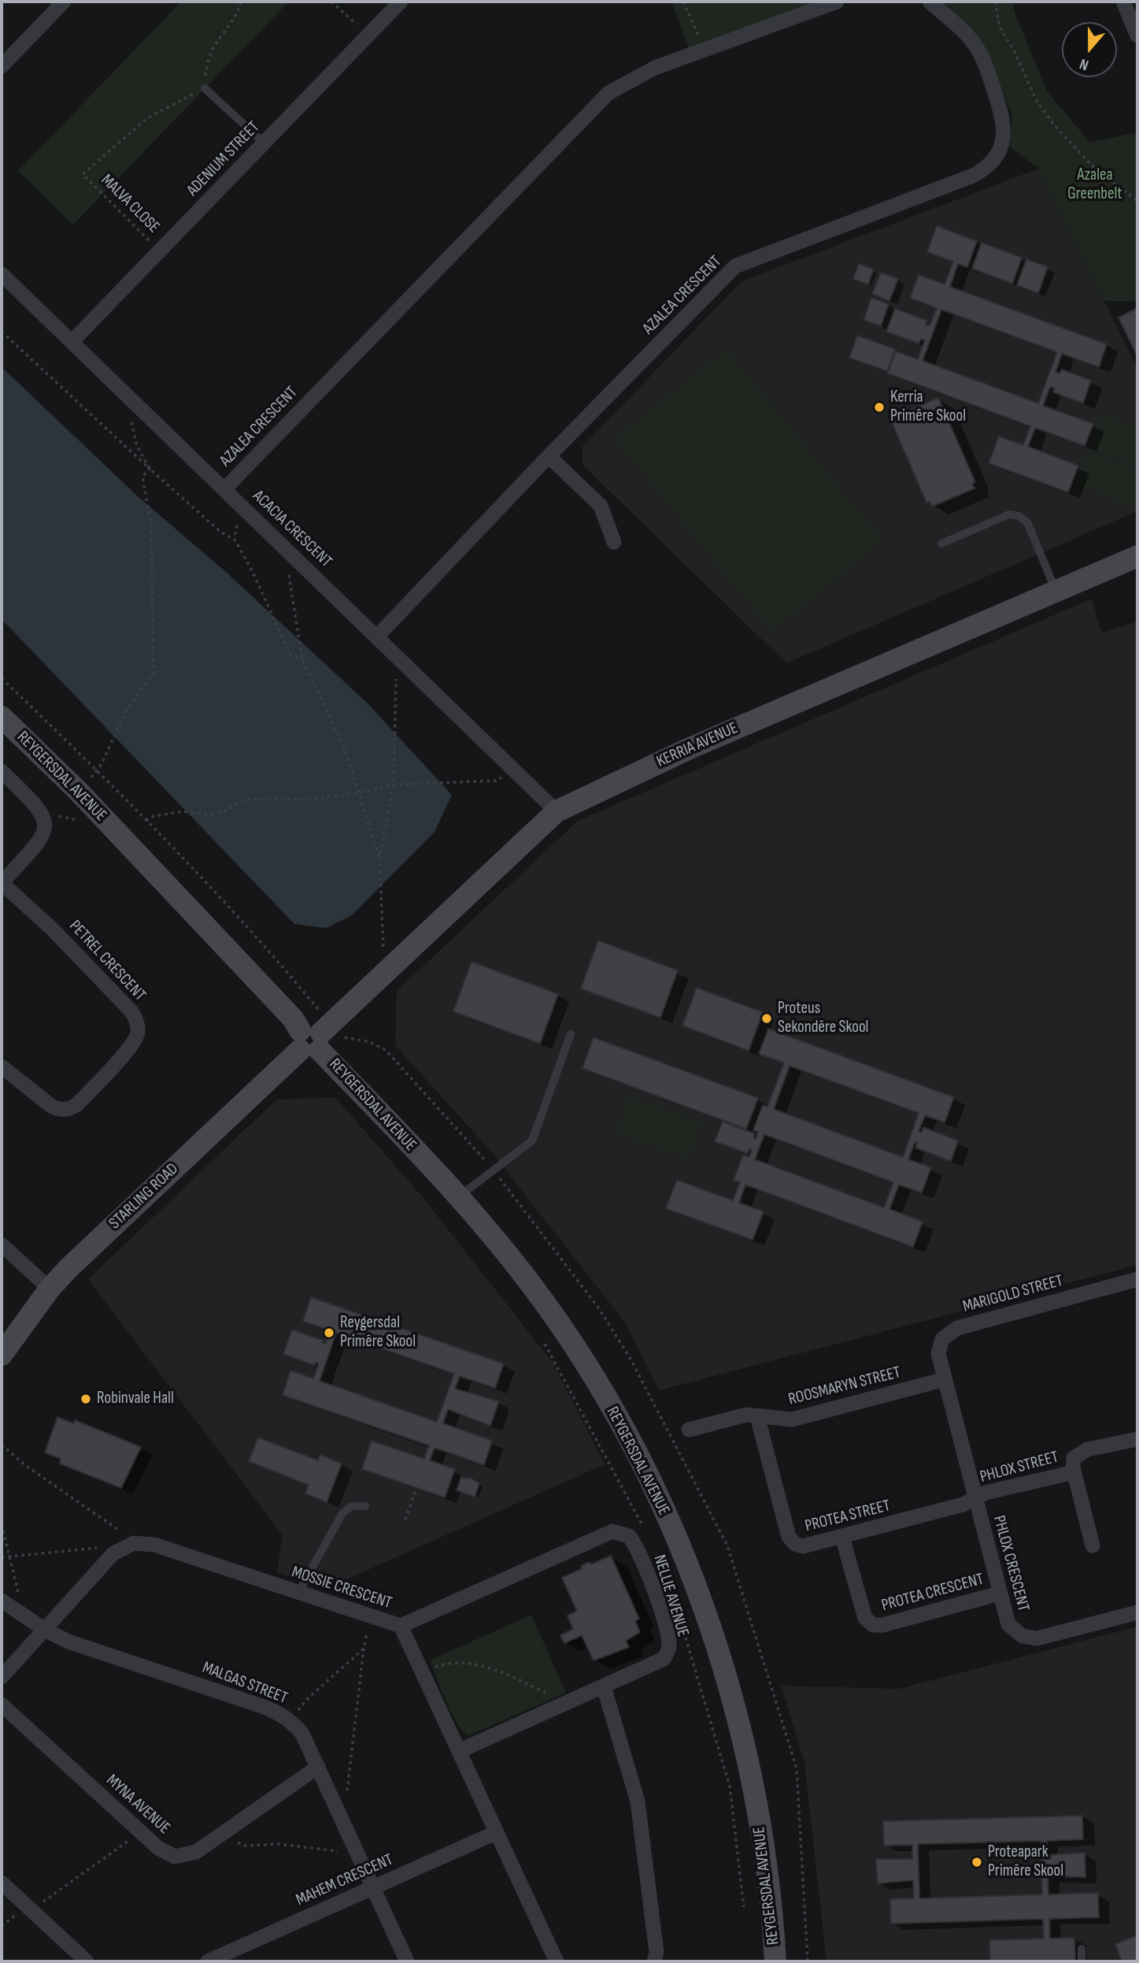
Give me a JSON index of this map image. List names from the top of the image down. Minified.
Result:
{"streets":{"main road":["KERRIA AVENUE","REYGERSDAL AVENUE","STARLING ROAD"],"street":["ADENIUM STREET","AZALEA CRESCENT","ACACIA CRESCENT","PETREL CRESCENT","MARIGOLD STREET","ROOSMARYN STREET","PHLOX STREET","PROTEA STREET","PHLOX CRESCENT","MOSSIE CRESCENT","PROTEA CRESCENT","NELLIE AVENUE","MALGAS STREET","MYNA AVENUE","MAHEM CRESCENT"],"path":["MALVA CLOSE"]},"crossings":[["ADENIUM STREET","MALVA CLOSE"],["ADENIUM STREET","ACACIA CRESCENT"],["AZALEA CRESCENT","ACACIA CRESCENT"],["ACACIA CRESCENT","KERRIA AVENUE"],["KERRIA AVENUE","REYGERSDAL AVENUE"],["KERRIA AVENUE","STARLING ROAD"],["REYGERSDAL AVENUE","STARLING ROAD"],["MARIGOLD STREET","ROOSMARYN STREET"],["MARIGOLD STREET","PHLOX CRESCENT"],["ROOSMARYN STREET","PROTEA STREET"],["ROOSMARYN STREET","PHLOX CRESCENT"],["PHLOX STREET","PROTEA STREET"],["PHLOX STREET","PHLOX CRESCENT"],["PROTEA STREET","PHLOX CRESCENT"],["PROTEA STREET","PROTEA CRESCENT"],["PHLOX CRESCENT","PROTEA CRESCENT"],["MOSSIE CRESCENT","NELLIE AVENUE"],["MOSSIE CRESCENT","MAHEM CRESCENT"],["MALGAS STREET","MYNA AVENUE"],["MALGAS STREET","MAHEM CRESCENT"]],"parks":["Azalea Greenbelt"],"places":["Kerria Primêre Skool","Proteus Sekondêre Skool","Reygersdal Primêre Skool","Robinvale Hall","Proteapark Primêre Skool"],"north":"bottom"}
